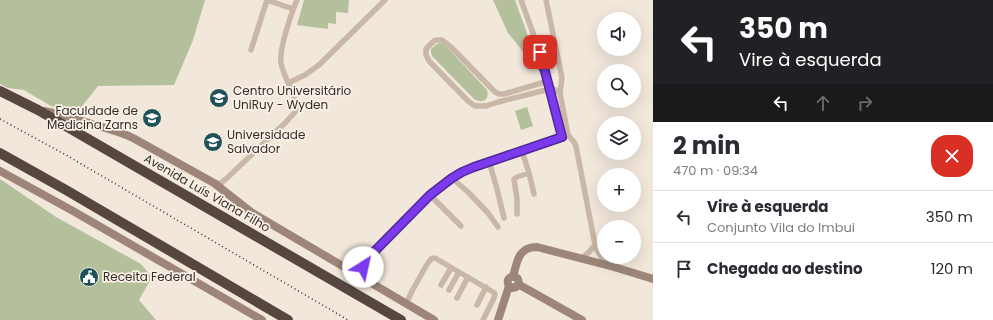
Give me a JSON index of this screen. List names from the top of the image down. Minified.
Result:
{"streets":{"highway":["Avenida Luís Viana Filho"]},"places":{"school or university":["Centro Universitário UniRuy - Wyden","Faculdade de Medicina Zarns","Universidade Salvador"],"public building":["Receita Federal"]},"page":{"turn":["350 m","Vire à esquerda"],"map_buttons":["+","−"],"heading":["2 min","470 m · 09:34"],"list":[{"name":"Vire à esquerda","note":"Conjunto Vila do Imbui","value":"350 m"},{"name":"Chegada ao destino","value":"120 m"}]}}
